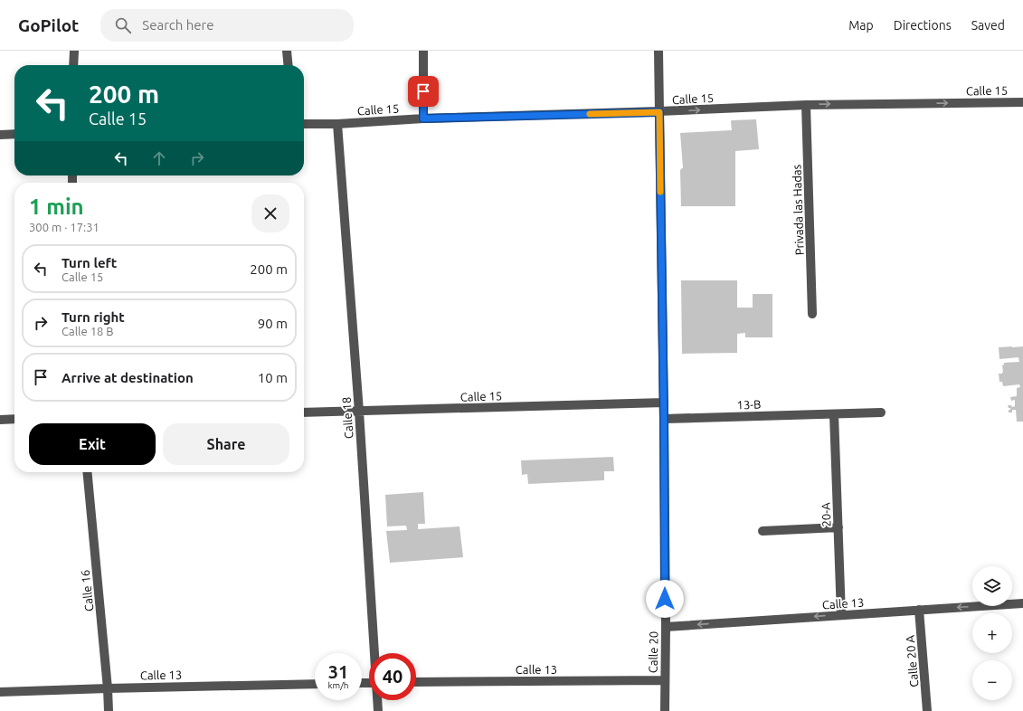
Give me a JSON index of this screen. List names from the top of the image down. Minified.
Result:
{"streets":{"street":["Calle 15","Privada las Hadas","13-B","Calle 18","20-A","Calle 16","Calle 13","Calle 20","Calle 20 A"]},"crossings":[["Calle 15","Privada las Hadas"],["Calle 15","Calle 18"],["Calle 15","Calle 20"],["13-B","20-A"],["13-B","Calle 20"],["20-A","Calle 13"],["Calle 16","Calle 13"],["Calle 13","Calle 20"],["Calle 13","Calle 20 A"]],"page":{"header":"GoPilot","search":"Search here","nav":["Map","Directions","Saved"],"turn":["200 m","Calle 15"],"heading":["1 min","300 m · 17:31"],"list":[{"name":"Turn left","note":"Calle 15","value":"200 m"},{"name":"Turn right","note":"Calle 18 B","value":"90 m"},{"name":"Arrive at destination","value":"10 m"}],"buttons":["Exit","Share"],"map_buttons":["+","−"],"speed":"31 km/h","limit":"40"}}
